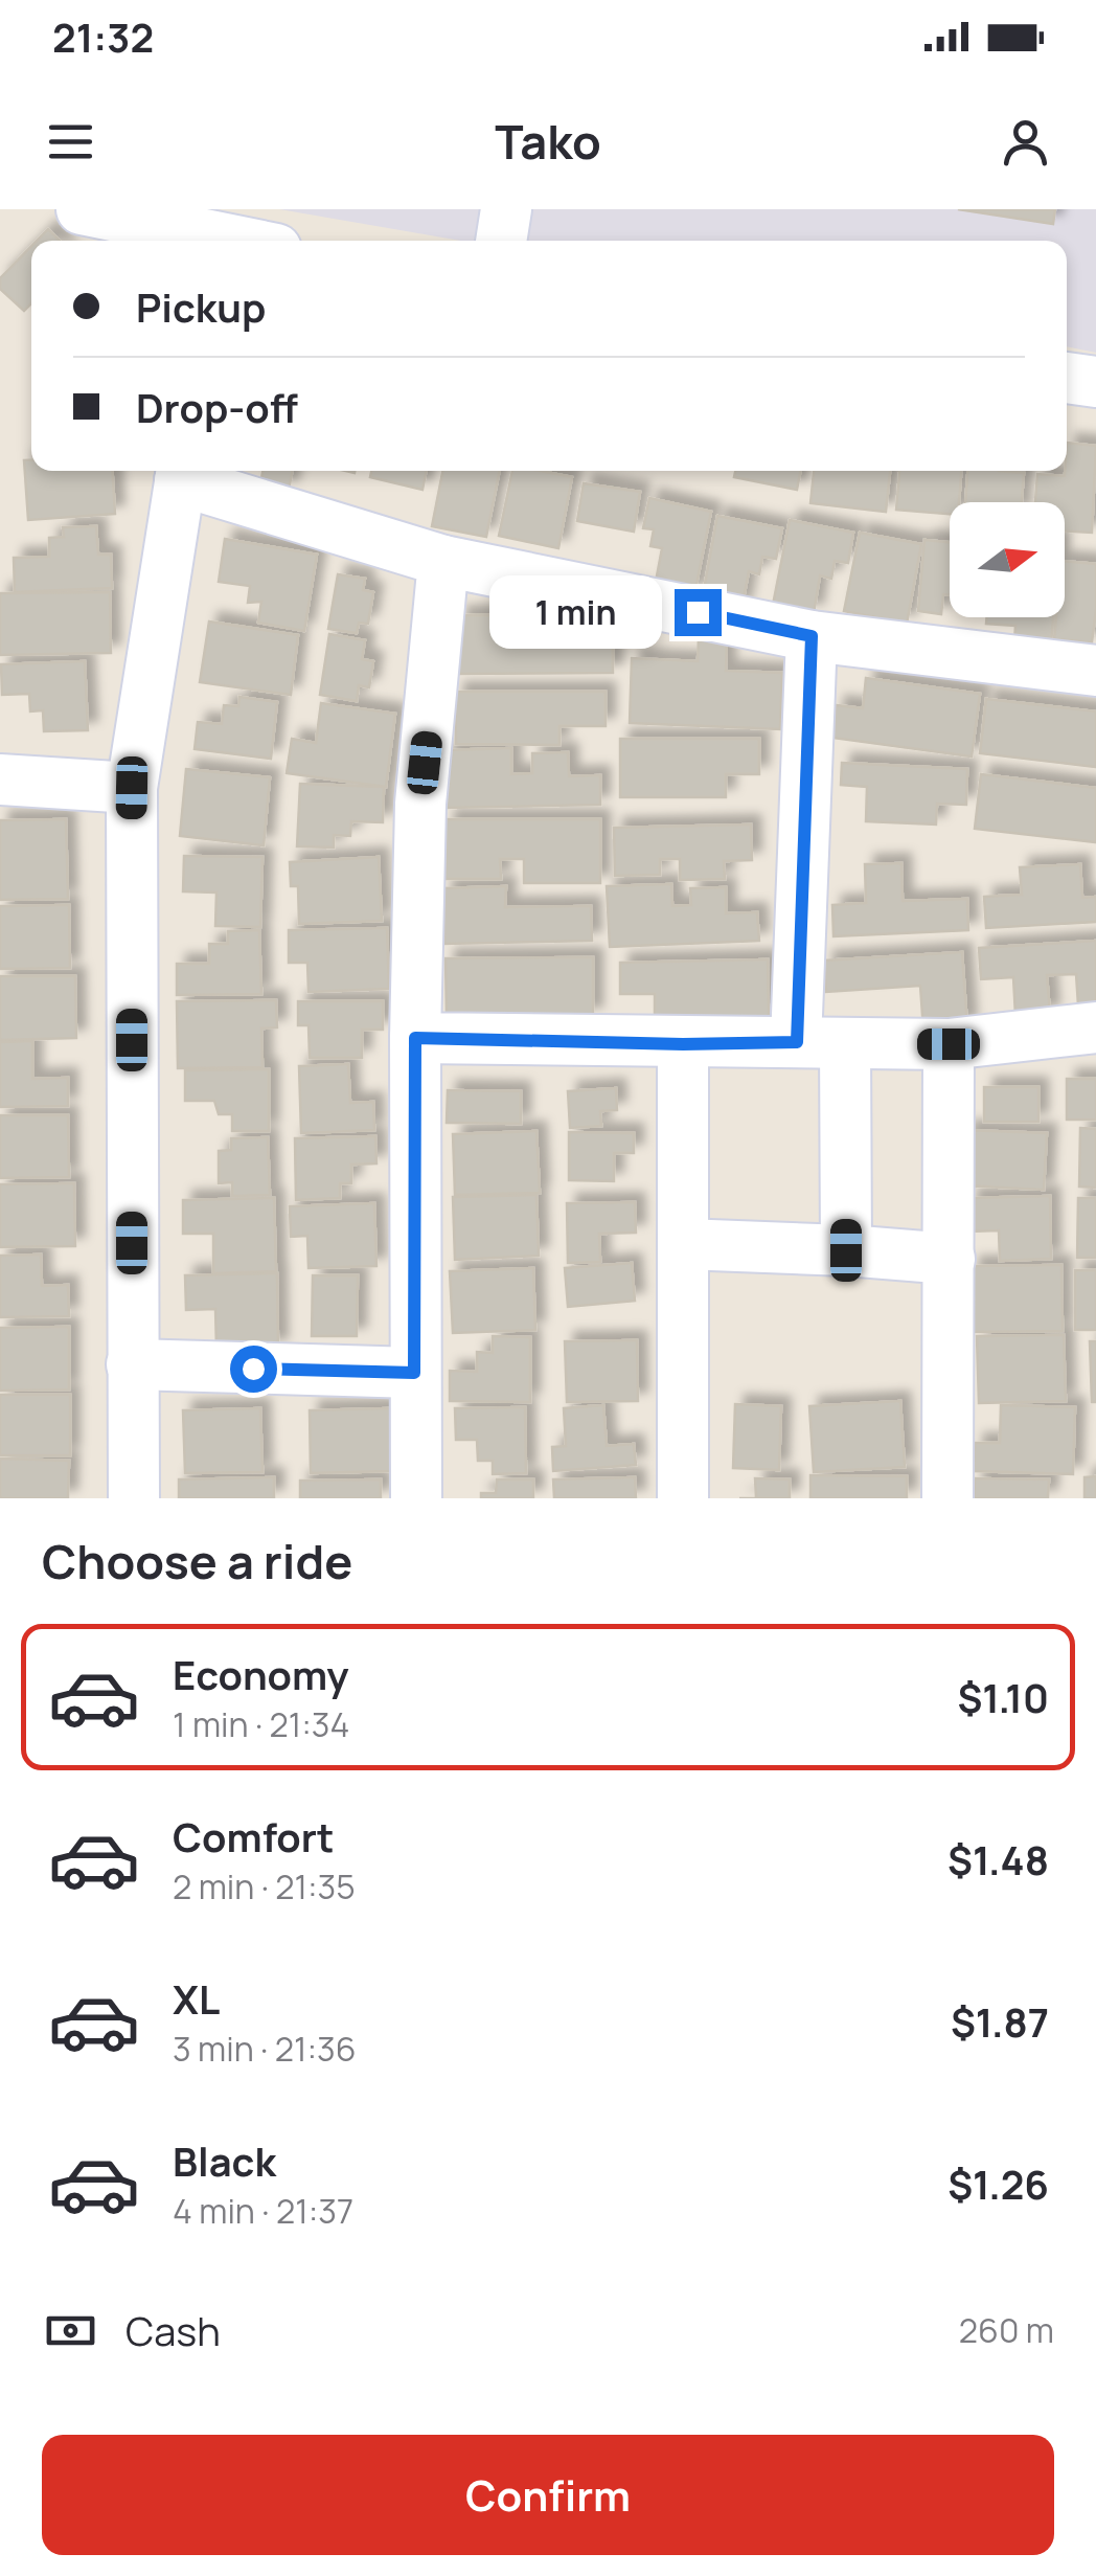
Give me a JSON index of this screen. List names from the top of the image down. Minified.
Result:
{"north":"right","page":{"status":"21:32","header":"Tako","banner":["Pickup","Drop-off"],"bubble":"1 min","heading":"Choose a ride","list":[{"name":"Economy","note":"1 min · 21:34","value":"$1.10"},{"name":"Comfort","note":"2 min · 21:35","value":"$1.48"},{"name":"XL","note":"3 min · 21:36","value":"$1.87"},{"name":"Black","note":"4 min · 21:37","value":"$1.26"}],"pay":["Cash","260 m"],"buttons":"Confirm"}}
